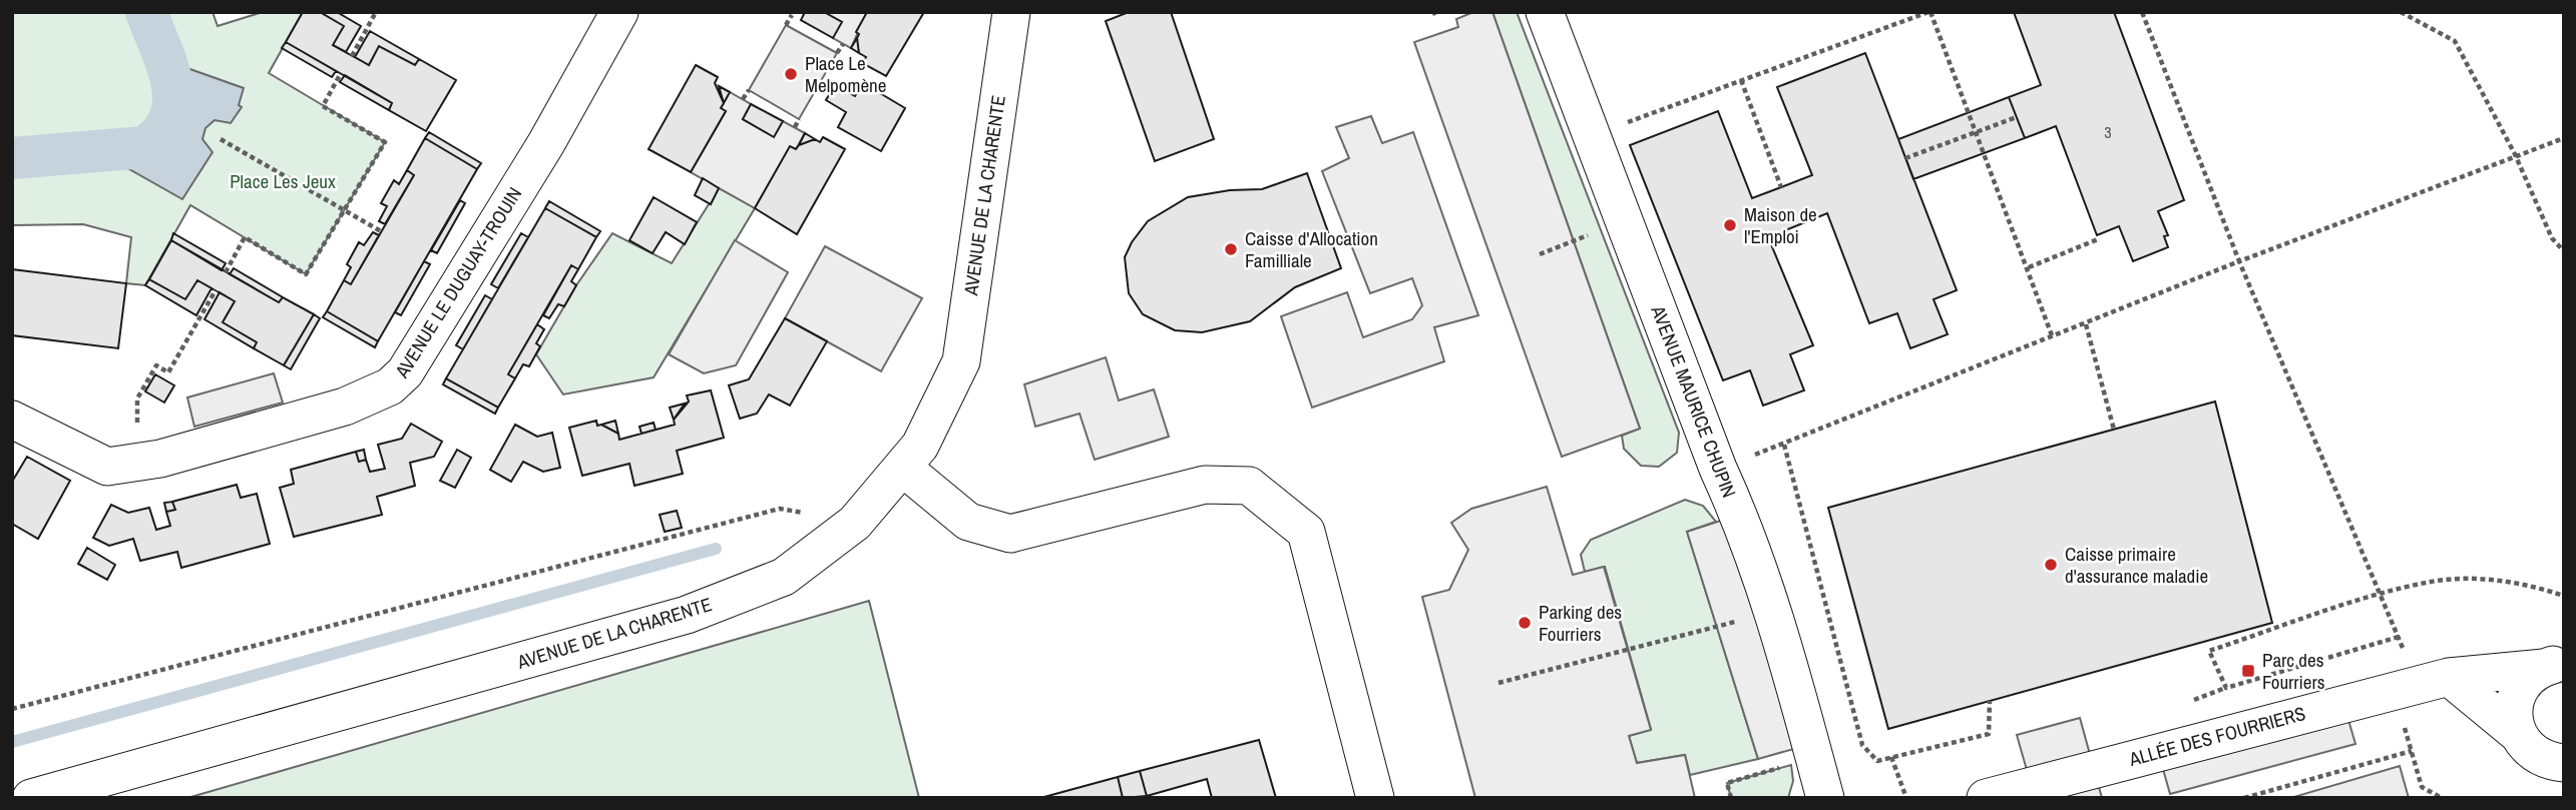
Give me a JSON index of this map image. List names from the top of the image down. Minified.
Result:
{"streets":{"street":["AVENUE DE LA CHARENTE","AVENUE LE DUGUAY-TROUIN","AVENUE MAURICE CHUPIN","ALLÉE DES FOURRIERS"]},"parks":["Place Les Jeux"],"places":{"other":["Place Le Melpomène","Maison de l'Emploi","Caisse d'Allocation Familliale","Caisse primaire d'assurance maladie","Parking des Fourriers"],"transit":["Parc des Fourriers"]},"house_numbers":["3"]}
